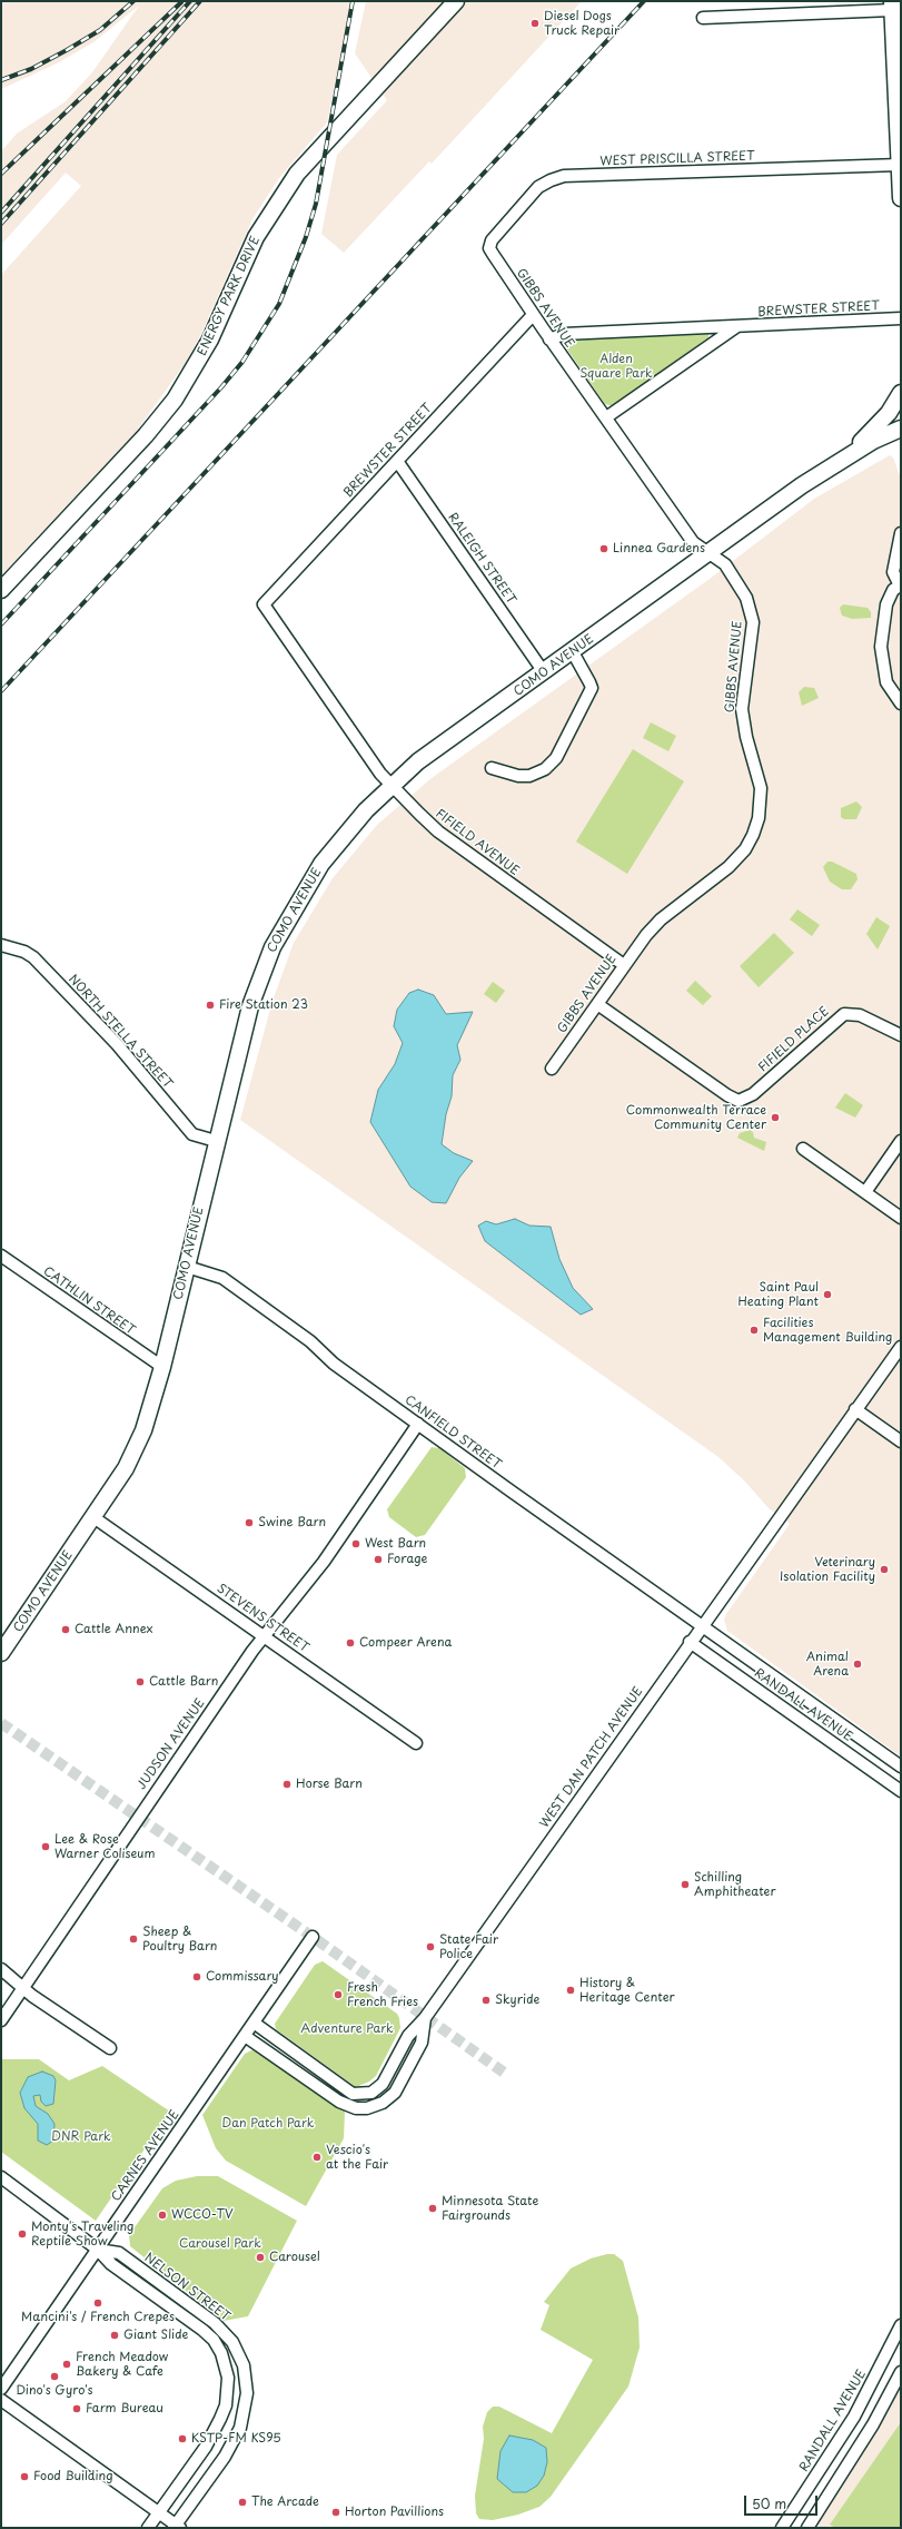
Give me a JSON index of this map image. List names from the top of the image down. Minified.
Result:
{"streets":{"main road":["ENERGY PARK DRIVE","COMO AVENUE"],"street":["WEST PRISCILLA STREET","GIBBS AVENUE","BREWSTER STREET","RALEIGH STREET","FIFIELD AVENUE","NORTH STELLA STREET","FIFIELD PLACE","CATHLIN STREET","CANFIELD STREET","STEVENS STREET","RANDALL AVENUE","JUDSON AVENUE","WEST DAN PATCH AVENUE","CARNES AVENUE","NELSON STREET"]},"crossings":[["WEST PRISCILLA STREET","GIBBS AVENUE"],["GIBBS AVENUE","BREWSTER STREET"],["GIBBS AVENUE","COMO AVENUE"],["GIBBS AVENUE","FIFIELD AVENUE"],["GIBBS AVENUE","FIFIELD PLACE"],["BREWSTER STREET","RALEIGH STREET"],["BREWSTER STREET","FIFIELD AVENUE"],["RALEIGH STREET","COMO AVENUE"],["COMO AVENUE","FIFIELD AVENUE"],["COMO AVENUE","NORTH STELLA STREET"],["COMO AVENUE","CATHLIN STREET"],["COMO AVENUE","CANFIELD STREET"],["COMO AVENUE","STEVENS STREET"],["CANFIELD STREET","RANDALL AVENUE"],["CANFIELD STREET","JUDSON AVENUE"],["CANFIELD STREET","WEST DAN PATCH AVENUE"],["STEVENS STREET","JUDSON AVENUE"],["RANDALL AVENUE","WEST DAN PATCH AVENUE"],["WEST DAN PATCH AVENUE","CARNES AVENUE"],["CARNES AVENUE","NELSON STREET"]],"parks":["Alden Square Park","Adventure Park","Dan Patch Park","DNR Park","Carousel Park"],"places":["Diesel Dogs Truck Repair","Linnea Gardens","Fire Station 23","Commonwealth Terrace Community Center","Saint Paul Heating Plant","Facilities Management Building","Swine Barn","West Barn","Forage","Veterinary Isolation Facility","Cattle Annex","Compeer Arena","Animal Arena","Cattle Barn","Horse Barn","Lee & Rose Warner Coliseum","Schilling Amphitheater","Sheep & Poultry Barn","State Fair Police","Commissary","History & Heritage Center","Fresh French Fries","Skyride","Vescio's at the Fair","Minnesota State Fairgrounds","WCCO-TV","Monty's Traveling Reptile Show","Carousel","Mancini's / French Crepes","Giant Slide","French Meadow Bakery & Cafe","Dino's Gyro's","Farm Bureau","KSTP-FM KS95","Food Building","The Arcade","Horton Pavillions"],"scale_bar":"50 m"}
